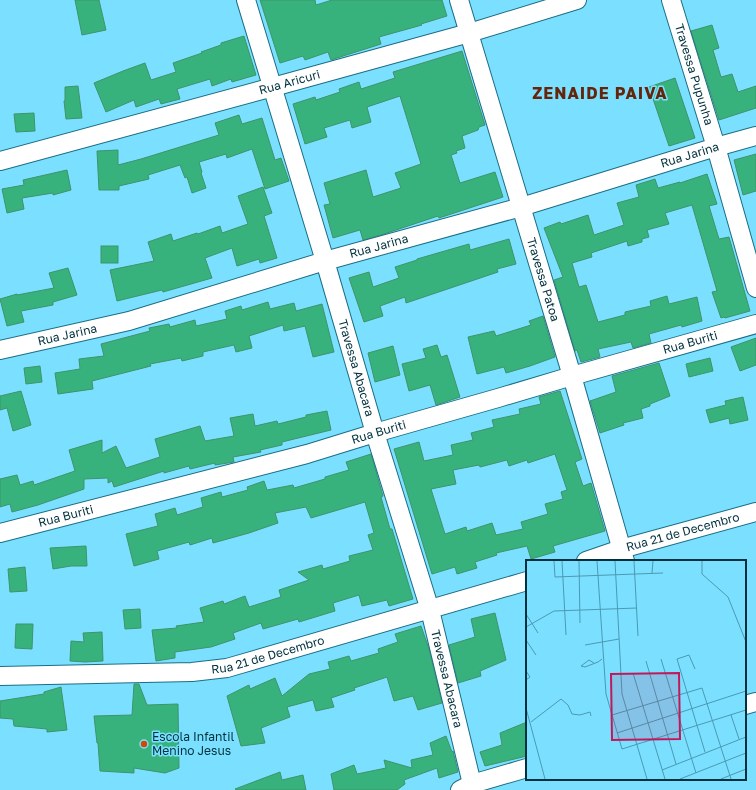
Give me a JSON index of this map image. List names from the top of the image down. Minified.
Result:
{"streets":{"street":["Travessa Pupunha","Rua Aricuri","Rua Jarina","Travessa Patoa","Rua Buriti","Travessa Abacara","Rua 21 de Decembro"]},"crossings":[["Travessa Pupunha","Rua Jarina"],["Rua Aricuri","Travessa Patoa"],["Rua Aricuri","Travessa Abacara"],["Rua Jarina","Travessa Patoa"],["Rua Jarina","Travessa Abacara"],["Travessa Patoa","Rua Buriti"],["Travessa Patoa","Rua 21 de Decembro"],["Rua Buriti","Travessa Abacara"],["Travessa Abacara","Rua 21 de Decembro"]],"districts":["ZENAIDE PAIVA"],"places":["Escola Infantil Menino Jesus"]}
